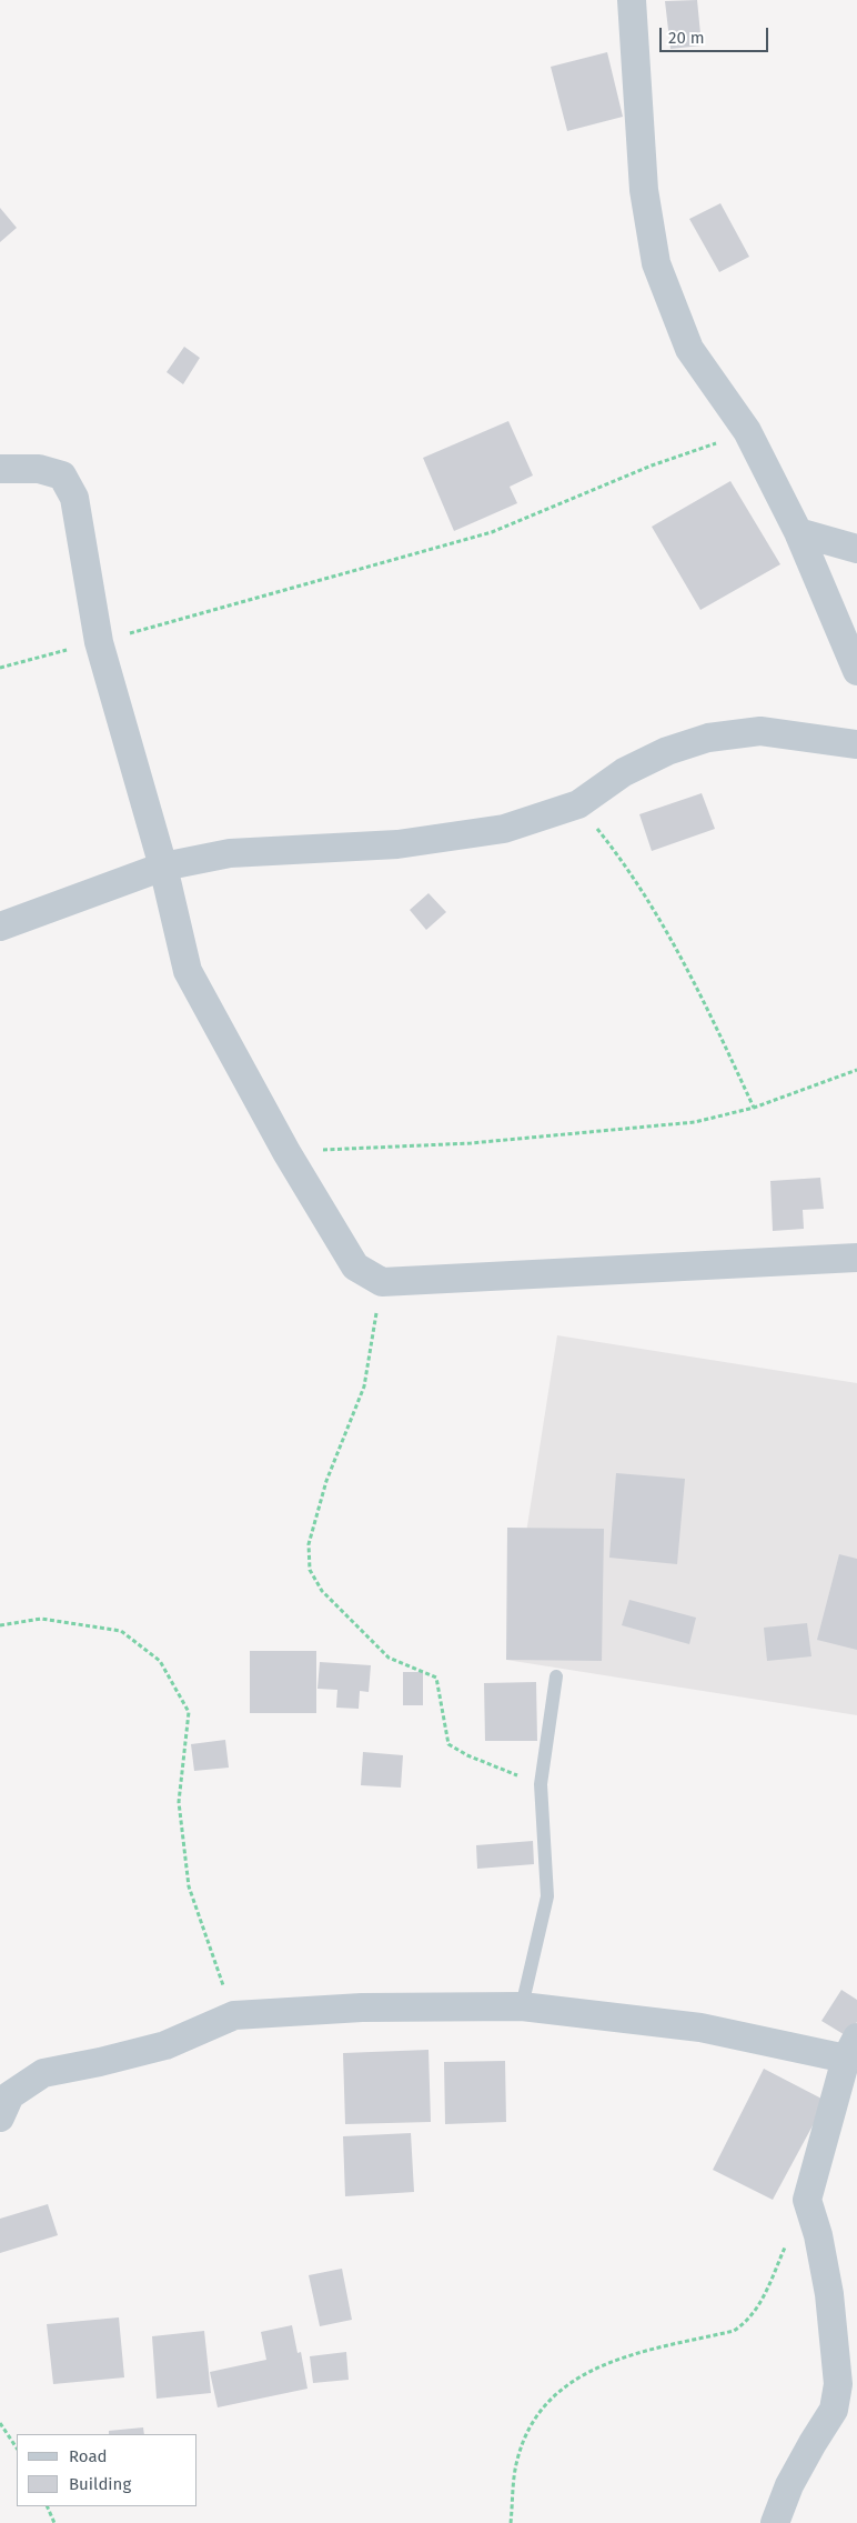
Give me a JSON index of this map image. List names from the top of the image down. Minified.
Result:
{"legend":["Road","Building"],"scale_bar":"20 m"}
